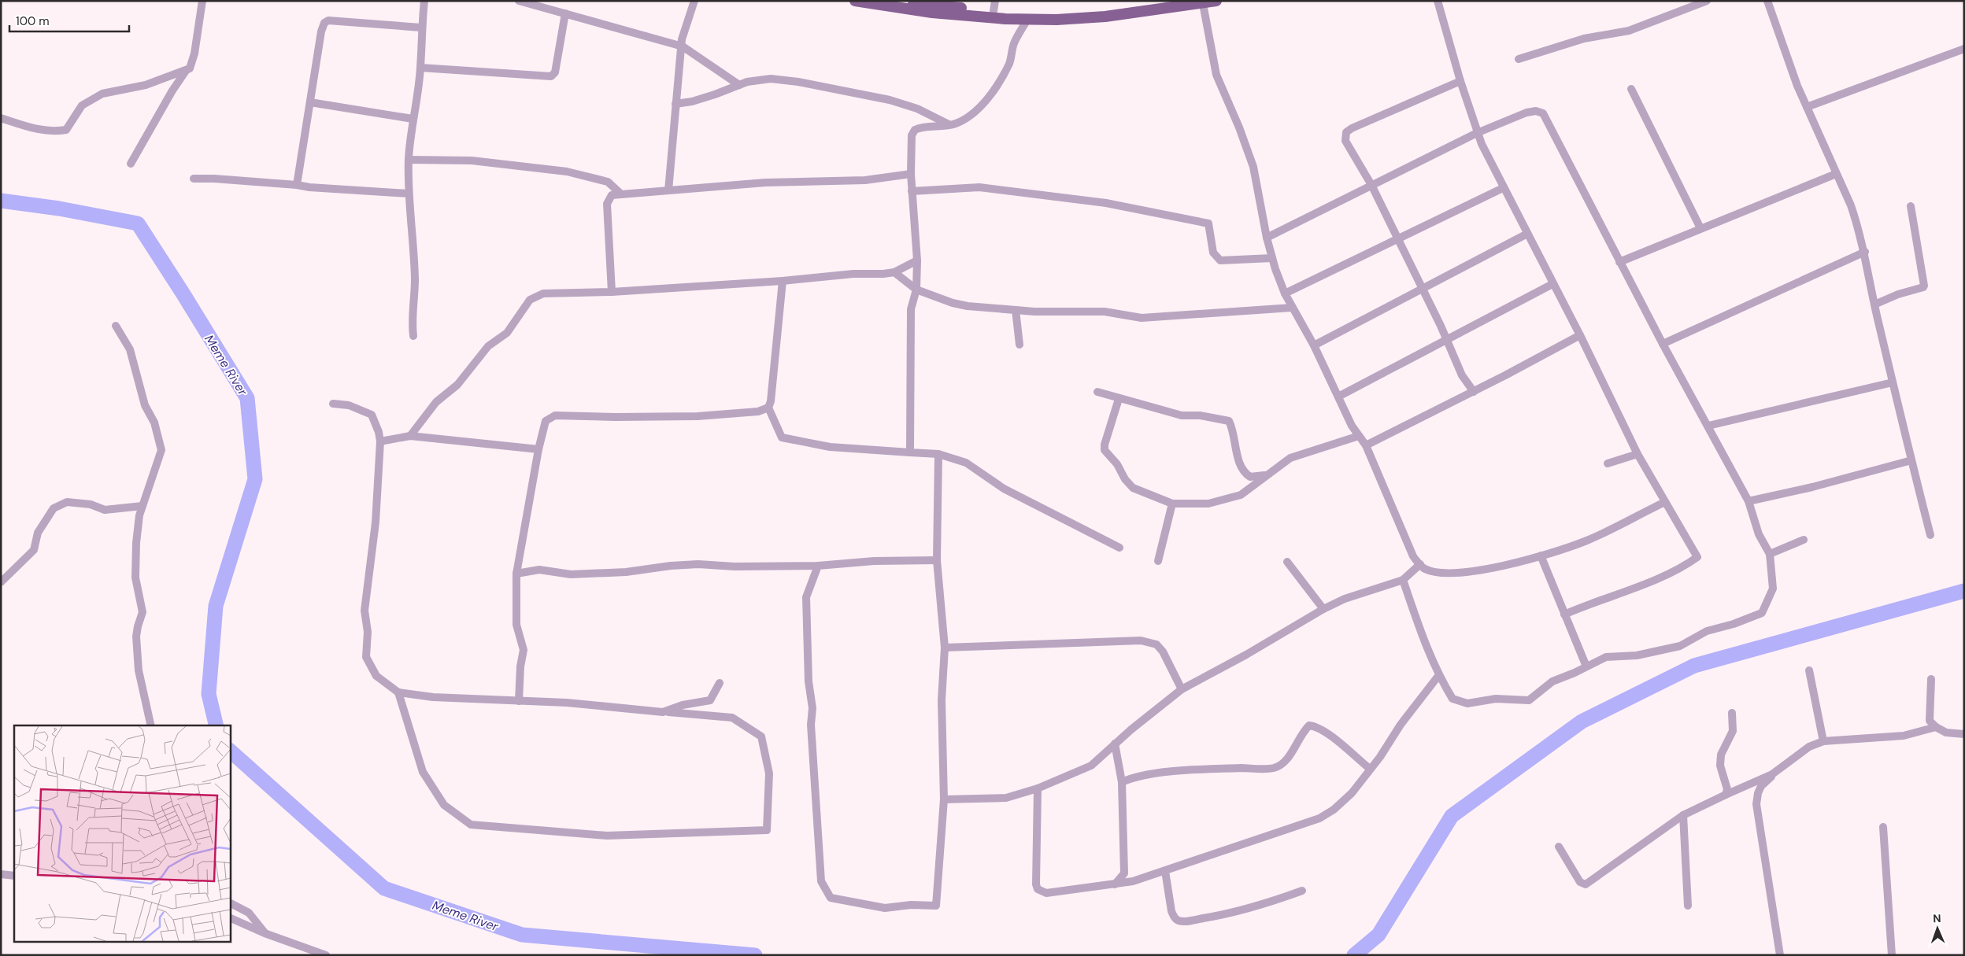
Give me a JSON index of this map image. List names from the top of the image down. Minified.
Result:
{"water":["Meme River"],"scale_bar":"100 m","north":"top"}
